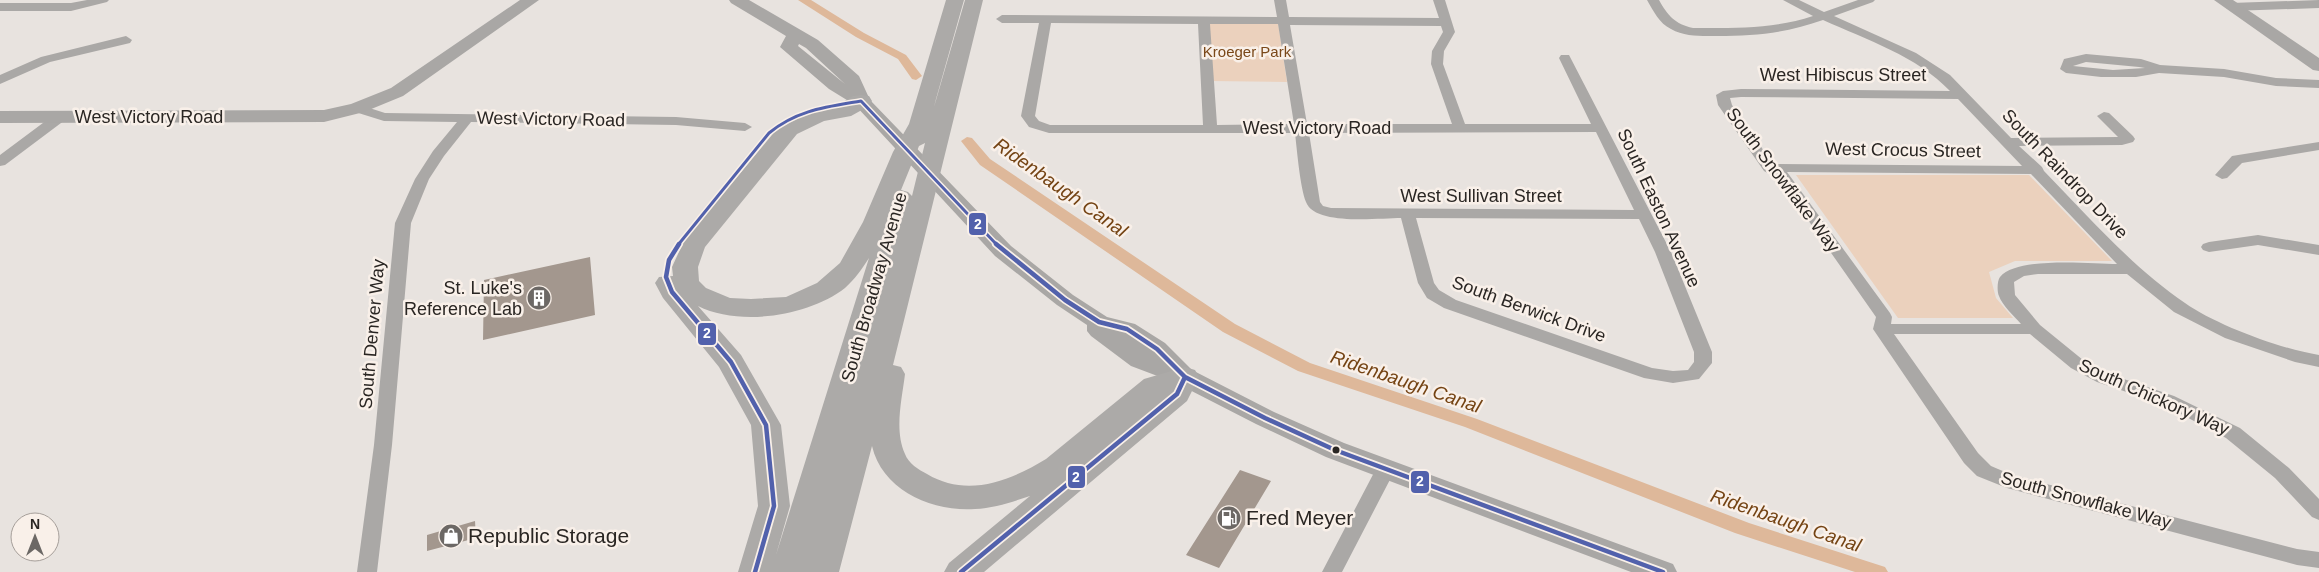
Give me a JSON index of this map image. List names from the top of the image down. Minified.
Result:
{"streets":{"main road":["West Victory Road","South Broadway Avenue"],"street":["West Hibiscus Street","West Crocus Street","South Raindrop Drive","South Snowflake Way","West Sullivan Street","South Easton Avenue","South Berwick Drive","South Denver Way","South Chickory Way"]},"crossings":[["West Hibiscus Street","South Raindrop Drive"],["West Hibiscus Street","South Snowflake Way"],["West Victory Road","West Sullivan Street"],["West Victory Road","South Easton Avenue"],["West Victory Road","South Denver Way"],["West Crocus Street","South Raindrop Drive"],["West Crocus Street","South Snowflake Way"],["South Raindrop Drive","South Chickory Way"],["West Sullivan Street","South Easton Avenue"],["West Sullivan Street","South Berwick Drive"],["South Easton Avenue","South Berwick Drive"]],"water":["Ridenbaugh Canal"],"parks":["Kroeger Park"],"places":{"building":["St. Luke's Reference Lab"],"fuel station":["Fred Meyer"],"shop":["Republic Storage"]},"lines":["transit line 2"],"north":"top"}
